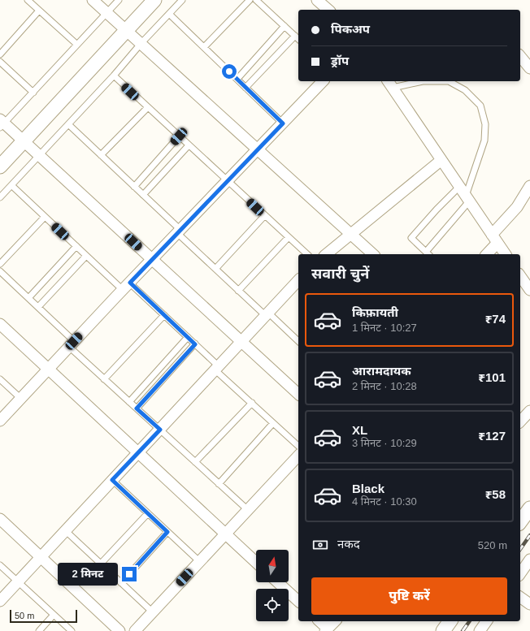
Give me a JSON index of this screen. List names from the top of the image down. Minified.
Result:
{"scale_bar":"50 m","north":"top","page":{"banner":["पिकअप","ड्रॉप"],"heading":"सवारी चुनें","list":[{"name":"किफ़ायती","note":"1 मिनट · 10:27","value":"₹74"},{"name":"आरामदायक","note":"2 मिनट · 10:28","value":"₹101"},{"name":"XL","note":"3 मिनट · 10:29","value":"₹127"},{"name":"Black","note":"4 मिनट · 10:30","value":"₹58"}],"pay":["नकद","520 m"],"bubble":"2 मिनट","buttons":"पुष्टि करें","scale":"50 m"}}
